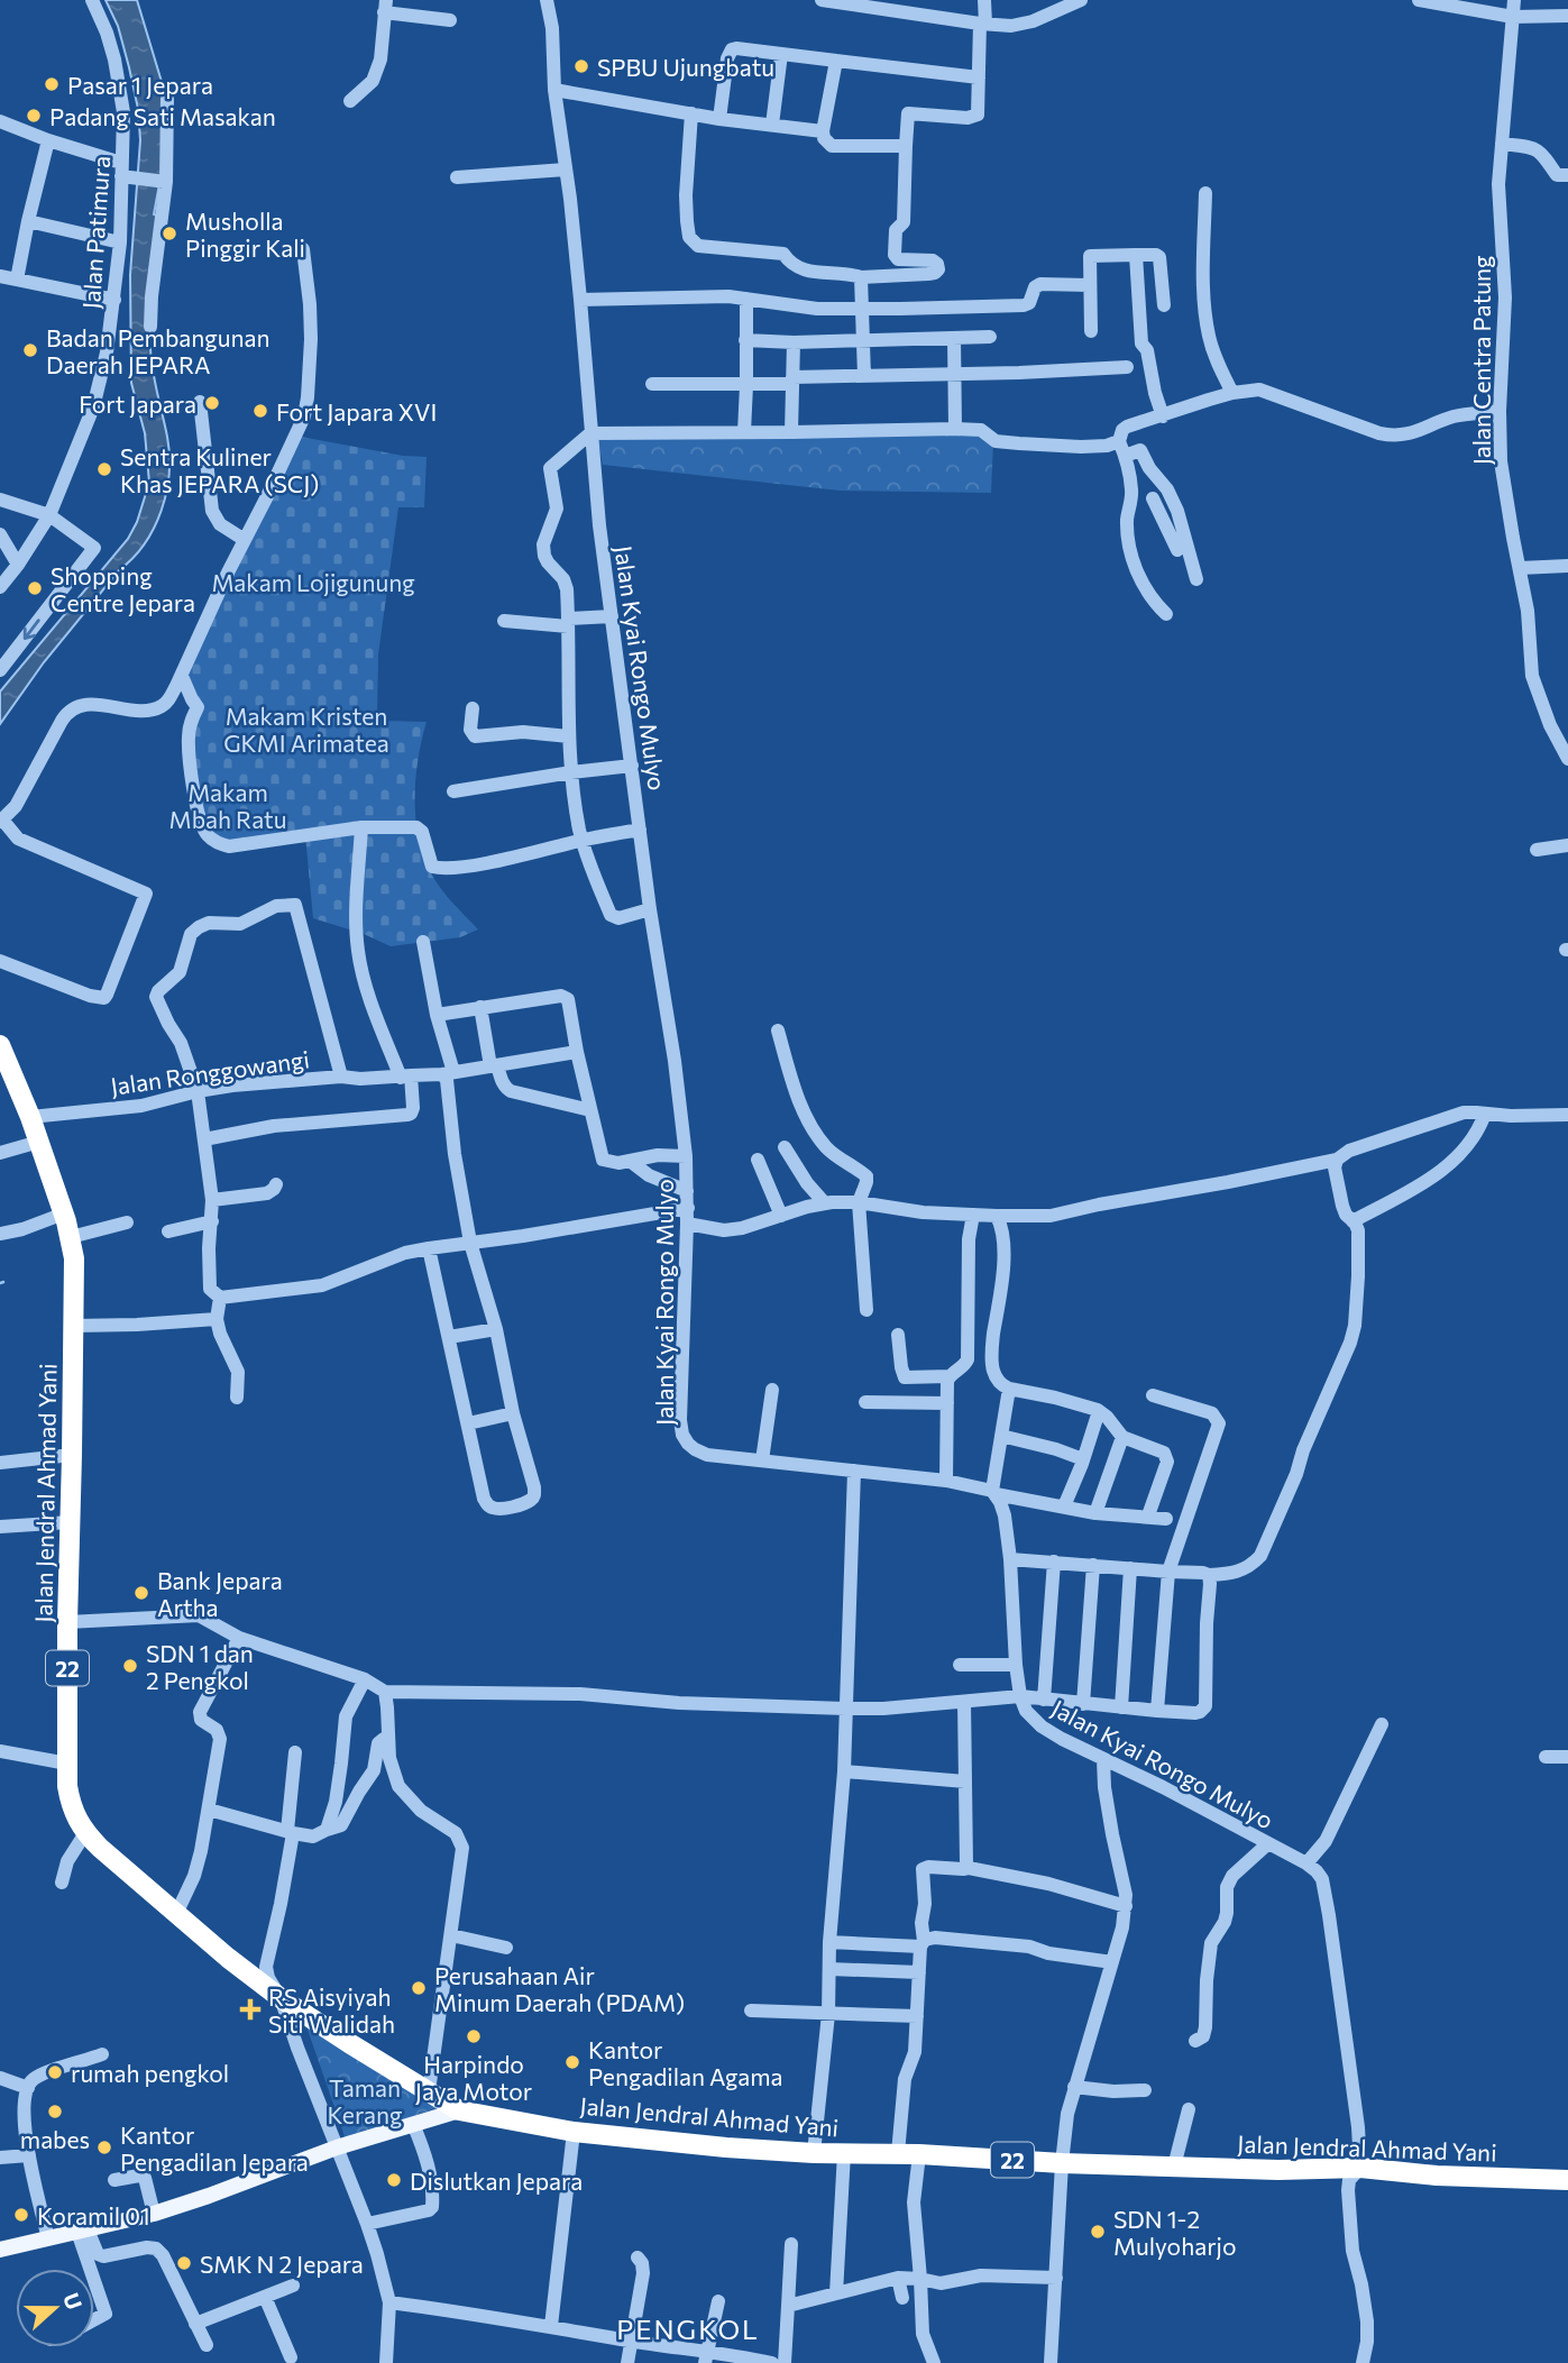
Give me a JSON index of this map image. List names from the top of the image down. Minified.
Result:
{"streets":{"highway":["Jalan Jendral Ahmad Yani","22"],"street":["Jalan Patimura","Jalan Centra Patung","Jalan Kyai Rongo Mulyo","Jalan Ronggowangi"]},"crossings":[["Jalan Ronggowangi","Jalan Jendral Ahmad Yani"]],"districts":["PENGKOL"],"parks":["Makam Lojigunung","Makam Kristen GKMI Arimatea","Makam Mbah Ratu","Taman Kerang"],"places":{"other":["SPBU Ujungbatu","Pasar 1 Jepara","Padang Sati Masakan","Musholla Pinggir Kali","Badan Pembangunan Daerah JEPARA","Fort Japara","Fort Japara XVI","Sentra Kuliner Khas JEPARA (SCJ)","Shopping Centre Jepara","Bank Jepara Artha","SDN 1 dan 2 Pengkol","Perusahaan Air Minum Daerah (PDAM)","Harpindo Jaya Motor","Kantor Pengadilan Agama","rumah pengkol","mabes","Kantor Pengadilan Jepara","Dislutkan Jepara","Koramil 01","SDN 1-2 Mulyoharjo","SMK N 2 Jepara"],"health":["RS Aisyiyah Siti Walidah"]},"north":"right"}
